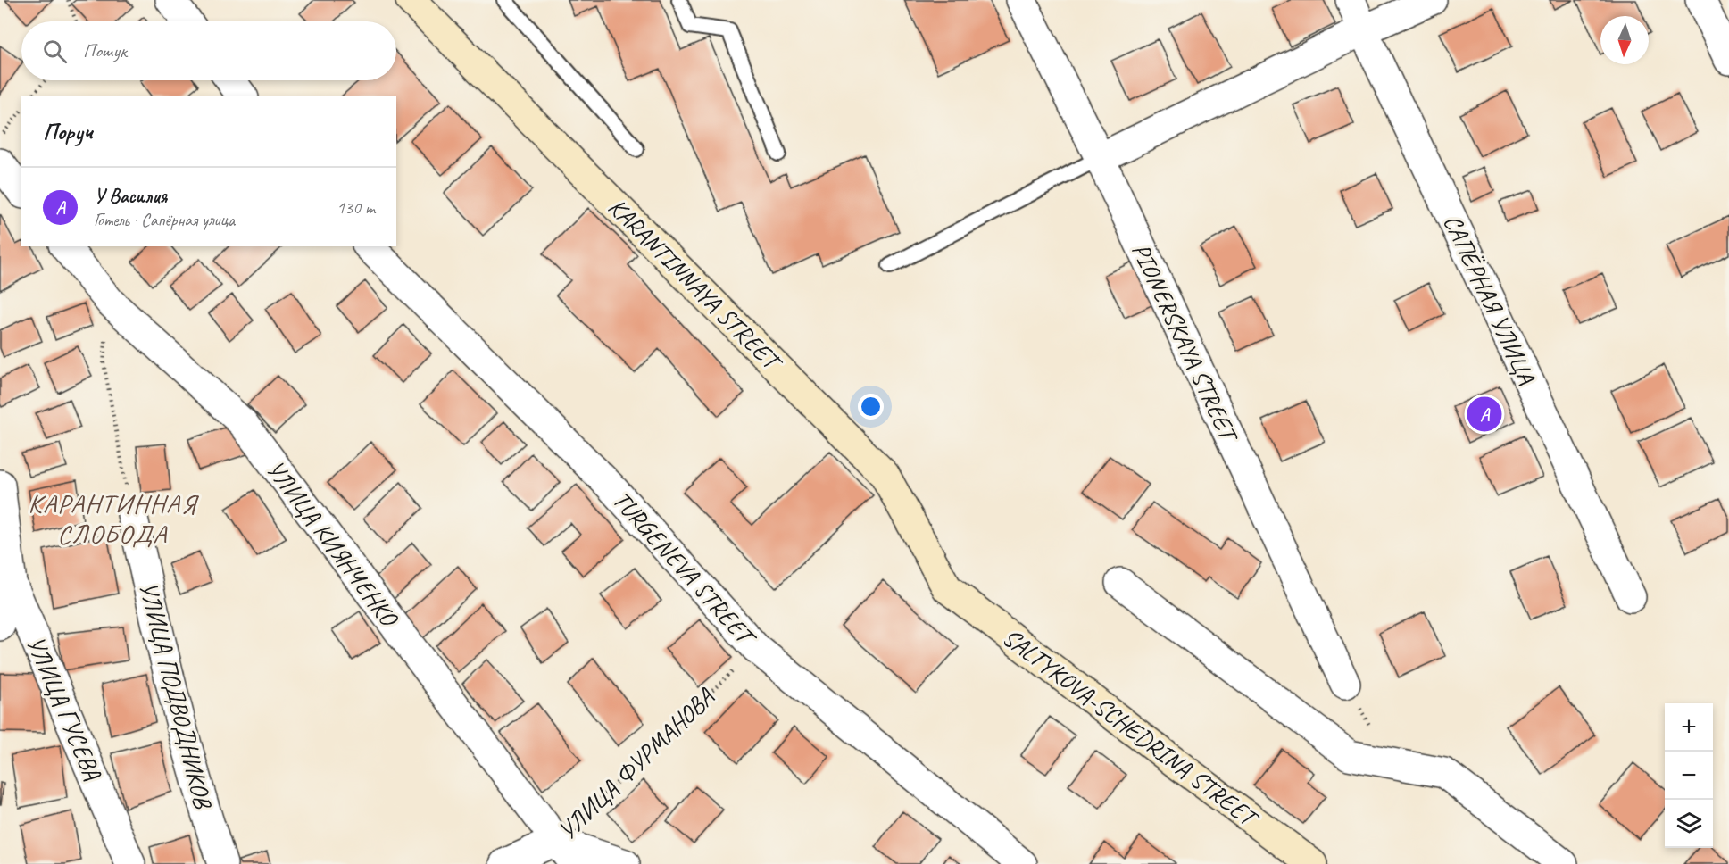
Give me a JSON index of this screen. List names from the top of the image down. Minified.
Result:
{"streets":{"main road":["KARANTINNAYA STREET","SALTYKOVA-SCHEDRINA STREET"],"street":["САПЁРНАЯ УЛИЦА","PIONERSKAYA STREET","УЛИЦА КИЯНЧЕНКО","TURGENEVA STREET","УЛИЦА ПОДВОДНИКОВ","УЛИЦА ГУСЕВА","УЛИЦА ФУРМАНОВА"]},"crossings":[["KARANTINNAYA STREET","SALTYKOVA-SCHEDRINA STREET"],["УЛИЦА КИЯНЧЕНКО","УЛИЦА ФУРМАНОВА"],["TURGENEVA STREET","УЛИЦА ФУРМАНОВА"]],"districts":["КАРАНТИННАЯ СЛОБОДА"],"north":"bottom","page":{"search":"Пошук","heading":"Поруч","list":[{"mark":"A","name":"У Василия","note":"Готель · Сапёрная улица","value":"130 m"}],"pins":"A","map_buttons":["+","−"]}}
